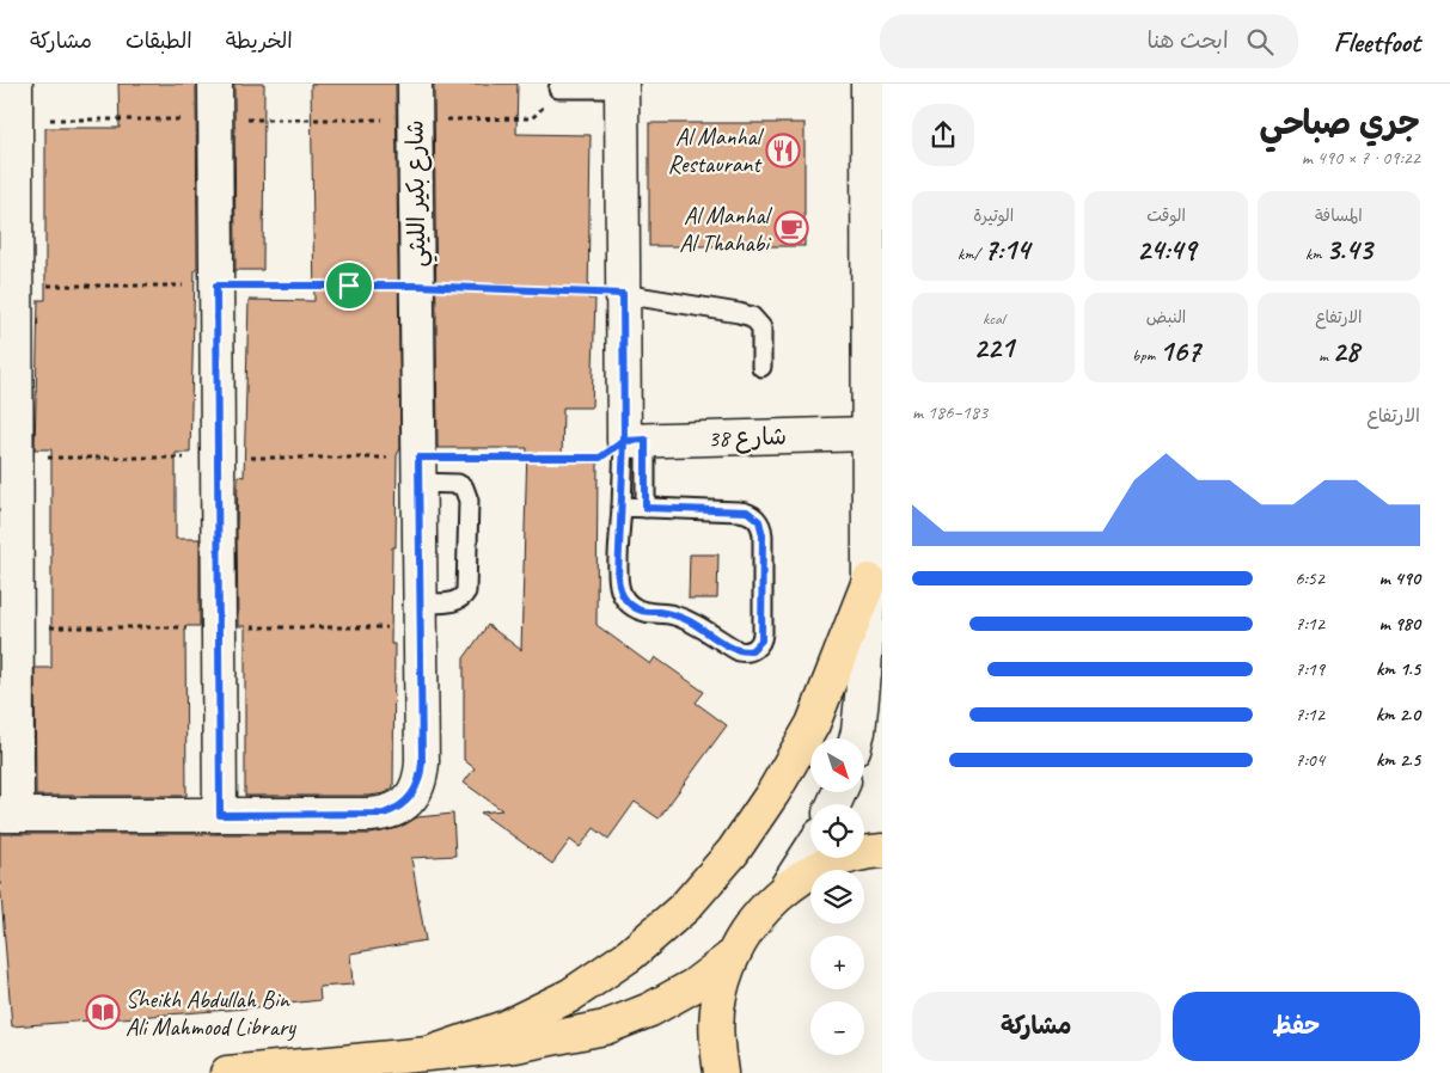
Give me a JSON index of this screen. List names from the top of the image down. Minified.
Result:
{"streets":{"street":["شارع بكير الليثي","شارع 38"]},"places":{"restaurant":["Al Manhal Restaurant"],"cafe":["Al Manhal Al Thahabi"],"library":["Sheikh Abdullah Bin Ali Mahmood Library"]},"north":"bottom right","page":{"header":"Fleetfoot","search":"ابحث هنا","nav":["الخريطة","الطبقات","مشاركة"],"heading":["جري صباحي","09:22 · 7 × 490 m"],"stats":[["المسافة","3.43 km"],["الوقت","24:49"],["الوتيرة","7:14 /km"],["الارتفاع","28 m"],["النبض","167 bpm"],["kcal","221"]],"chart":["الارتفاع","183–186 m"],"list":[{"name":"490 m","note":"6:52"},{"name":"980 m","note":"7:12"},{"name":"1.5 km","note":"7:19"},{"name":"2.0 km","note":"7:12"},{"name":"2.5 km","note":"7:04"}],"map_buttons":["+","−"],"buttons":["حفظ","مشاركة"]}}
